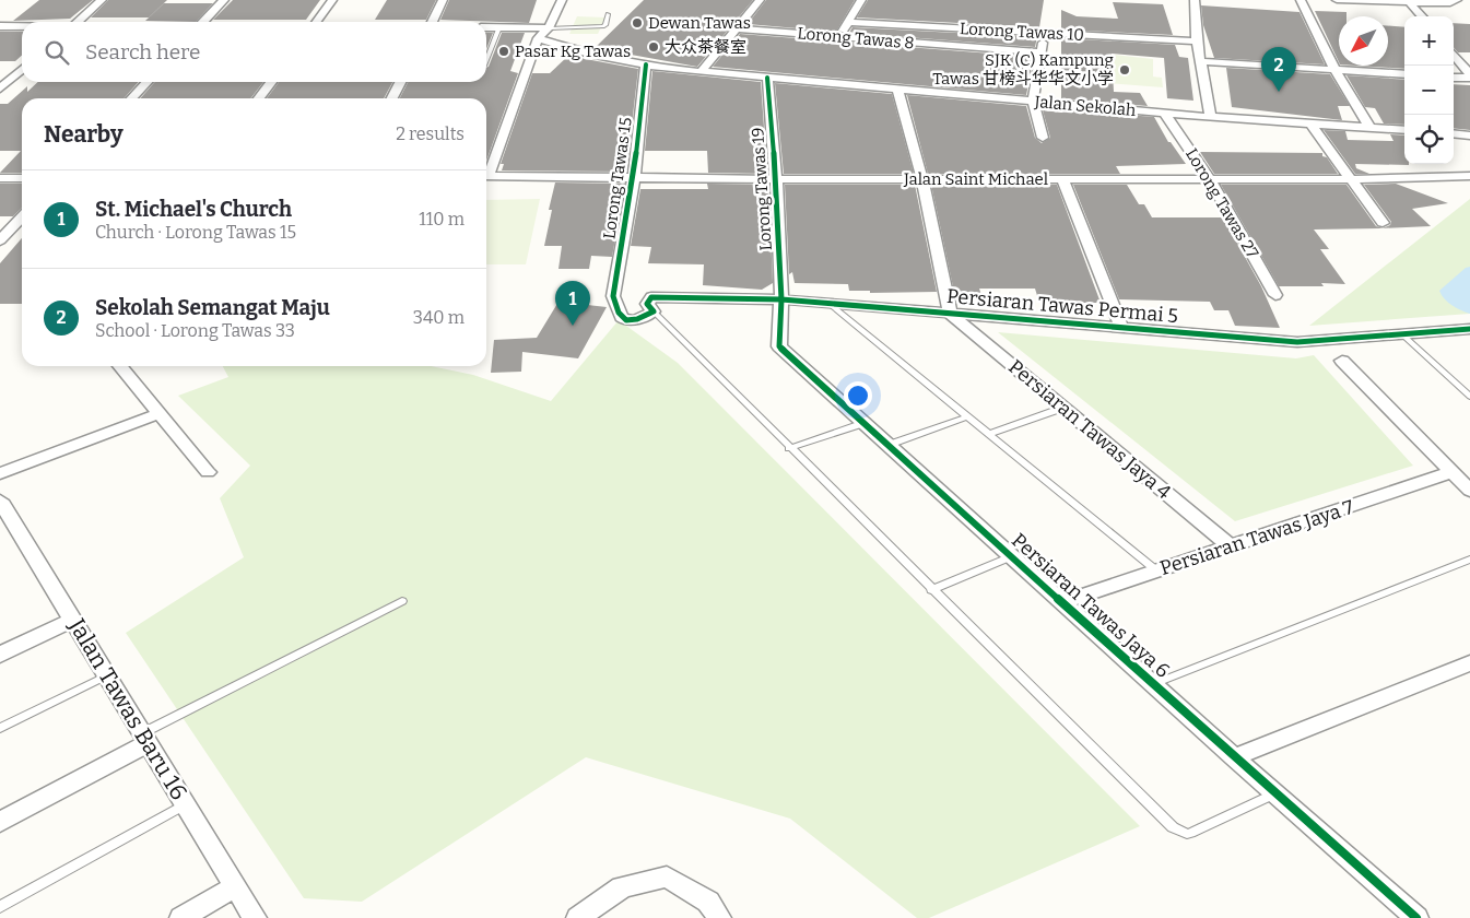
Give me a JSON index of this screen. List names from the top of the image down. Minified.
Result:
{"streets":{"street":["Lorong Tawas 10","Lorong Tawas 8","Jalan Sekolah","Lorong Tawas 15","Jalan Saint Michael","Lorong Tawas 19","Lorong Tawas 27","Persiaran Tawas Permai 5","Persiaran Tawas Jaya 4","Persiaran Tawas Jaya 7","Persiaran Tawas Jaya 6","Jalan Tawas Baru 16"]},"crossings":[["Jalan Sekolah","Lorong Tawas 15"],["Jalan Sekolah","Lorong Tawas 19"],["Jalan Sekolah","Lorong Tawas 27"],["Lorong Tawas 15","Jalan Saint Michael"],["Lorong Tawas 15","Persiaran Tawas Permai 5"],["Jalan Saint Michael","Lorong Tawas 19"],["Jalan Saint Michael","Lorong Tawas 27"],["Lorong Tawas 19","Persiaran Tawas Permai 5"],["Lorong Tawas 19","Persiaran Tawas Jaya 6"],["Persiaran Tawas Permai 5","Persiaran Tawas Jaya 4"],["Persiaran Tawas Permai 5","Persiaran Tawas Jaya 6"],["Persiaran Tawas Jaya 4","Persiaran Tawas Jaya 7"],["Persiaran Tawas Jaya 7","Persiaran Tawas Jaya 6"]],"places":["Dewan Tawas","大众茶餐室","Pasar Kg Tawas","SJK (C) Kampung Tawas 甘榜斗华华文小学"],"north":"bottom left","page":{"map_buttons":["+","−"],"search":"Search here","pins":["2","1"],"heading":["Nearby","2 results"],"list":[{"mark":"1","name":"St. Michael's Church","note":"Church · Lorong Tawas 15","value":"110 m"},{"mark":"2","name":"Sekolah Semangat Maju","note":"School · Lorong Tawas 33","value":"340 m"}]}}
